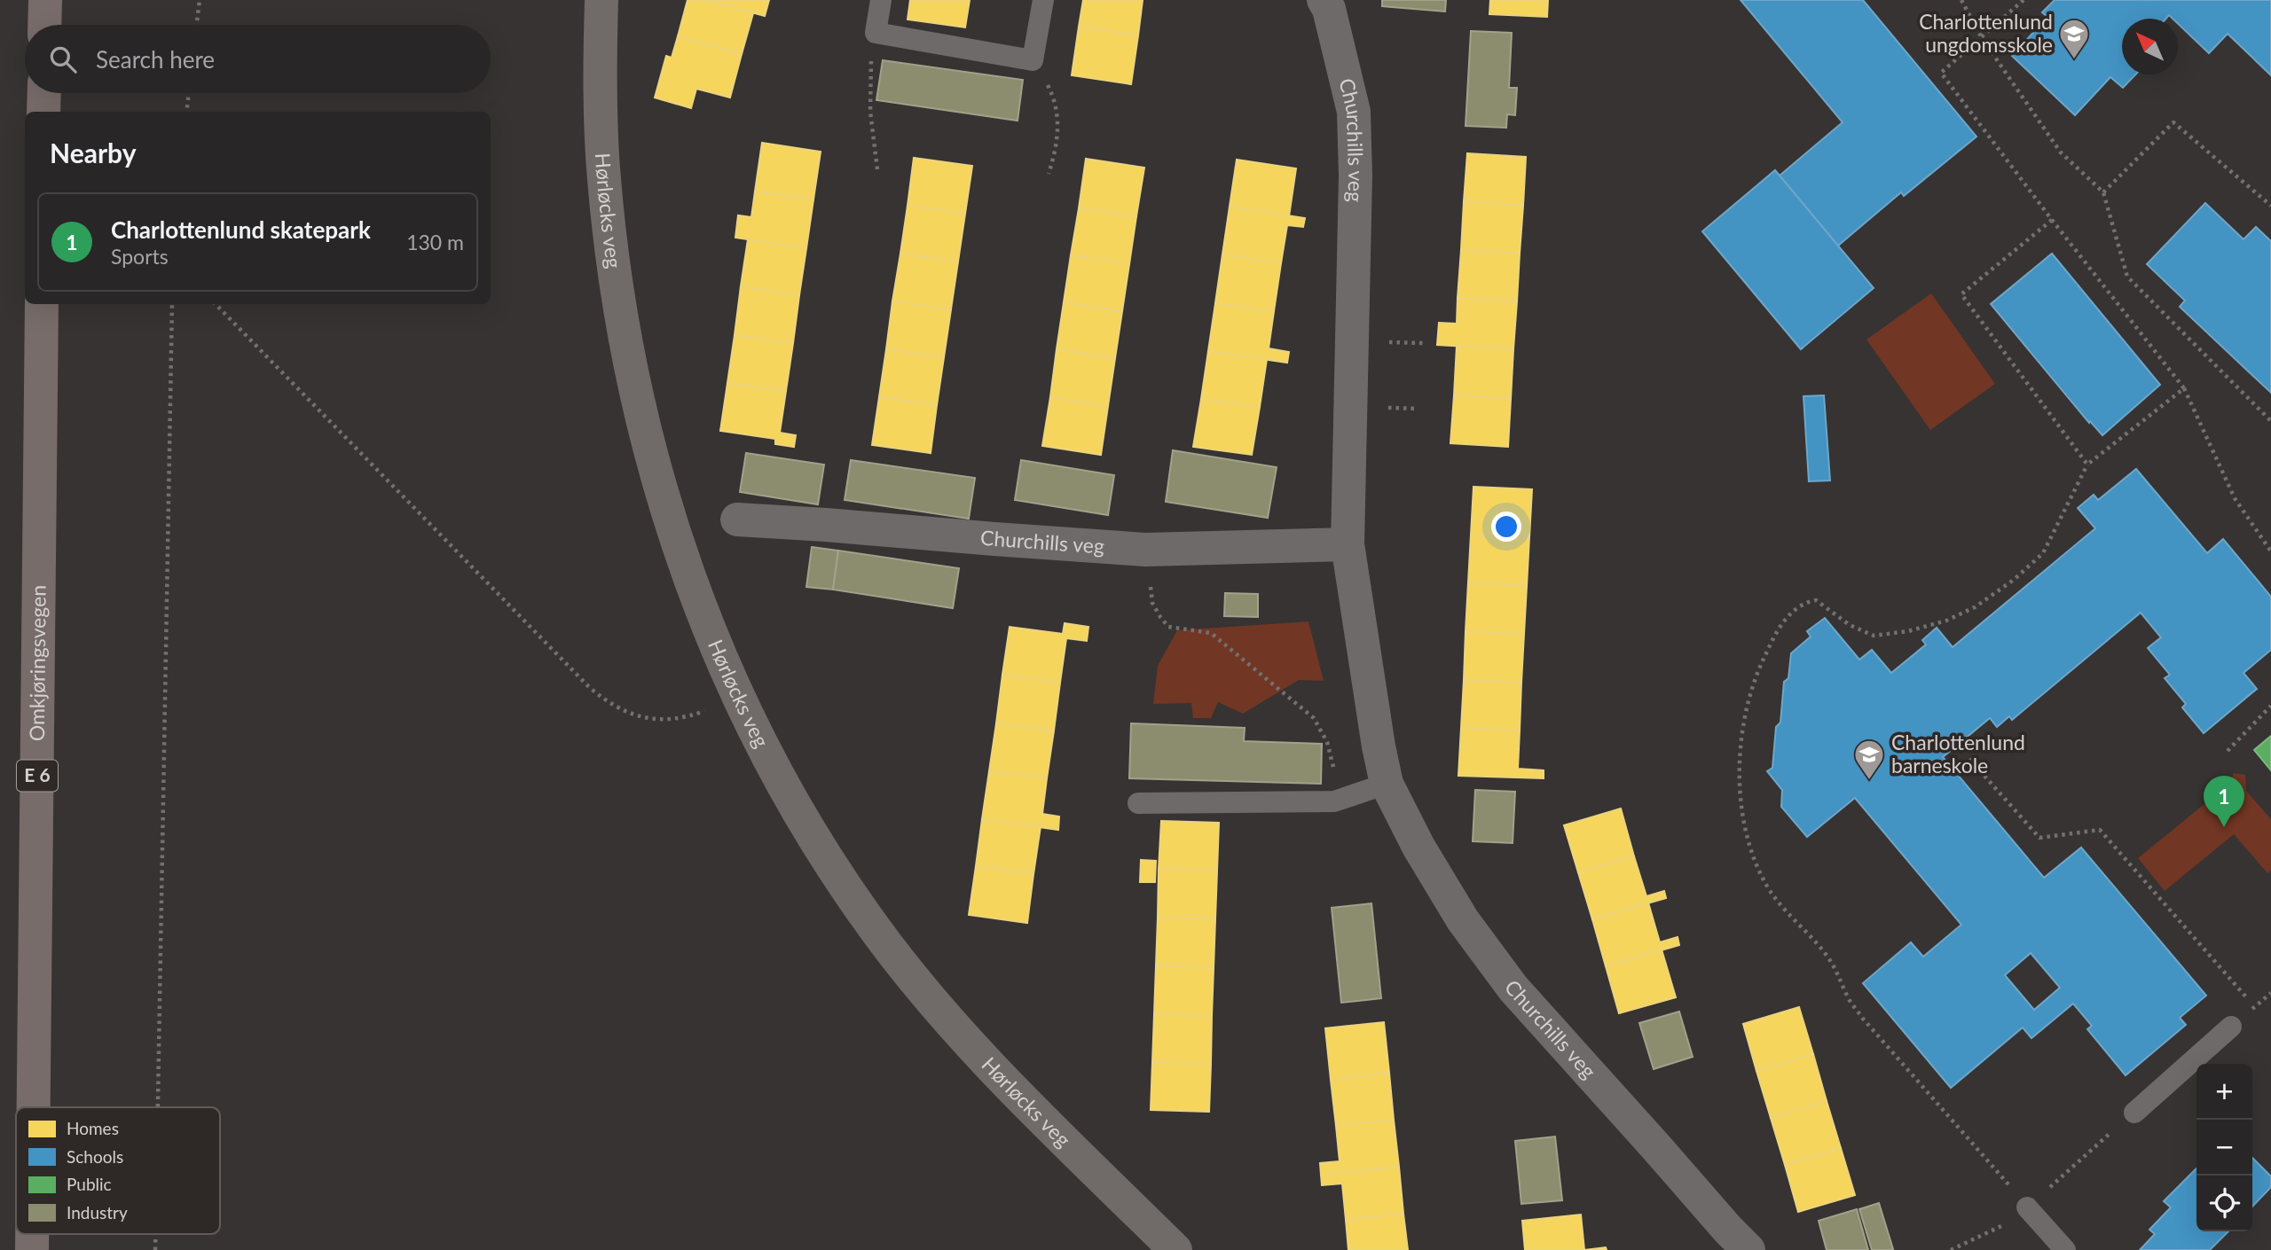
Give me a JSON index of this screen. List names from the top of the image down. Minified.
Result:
{"streets":{"highway":["Omkjøringsvegen","E 6"],"street":["Churchills veg","Hørløcks veg"]},"places":{"school or university":["Charlottenlund ungdomsskole","Charlottenlund barneskole"]},"legend":["Homes","Schools","Public","Industry"],"north":"top left","page":{"search":"Search here","heading":"Nearby","list":[{"mark":"1","name":"Charlottenlund skatepark","note":"Sports","value":"130 m"}],"pins":"1","map_buttons":["+","−"]}}
